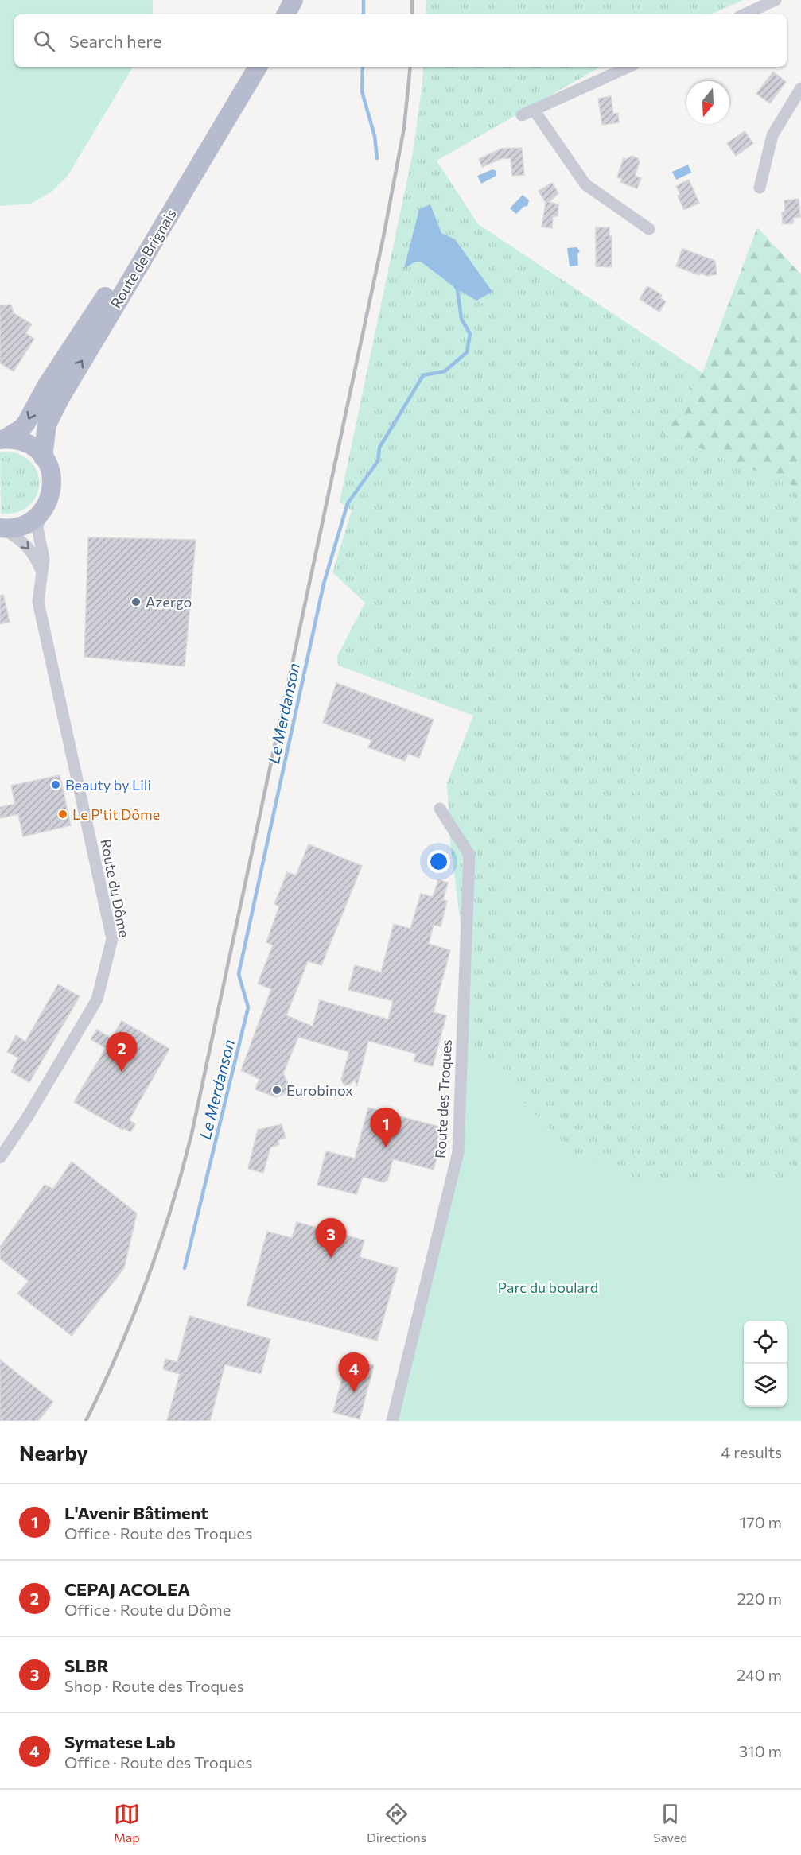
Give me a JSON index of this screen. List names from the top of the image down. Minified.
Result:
{"streets":{"main road":["Route de Brignais"],"street":["Route du Dôme","Route des Troques"]},"water":["Le Merdanson"],"parks":["Parc du boulard"],"places":["Azergo","Beauty by Lili","Le P'tit Dôme","Eurobinox"],"north":"bottom","page":{"search":"Search here","pins":["2","1","3","4"],"heading":["Nearby","4 results"],"list":[{"mark":"1","name":"L'Avenir Bâtiment","note":"Office · Route des Troques","value":"170 m"},{"mark":"2","name":"CEPAJ ACOLEA","note":"Office · Route du Dôme","value":"220 m"},{"mark":"3","name":"SLBR","note":"Shop · Route des Troques","value":"240 m"},{"mark":"4","name":"Symatese Lab","note":"Office · Route des Troques","value":"310 m"}],"nav":["Map","Directions","Saved"]}}
